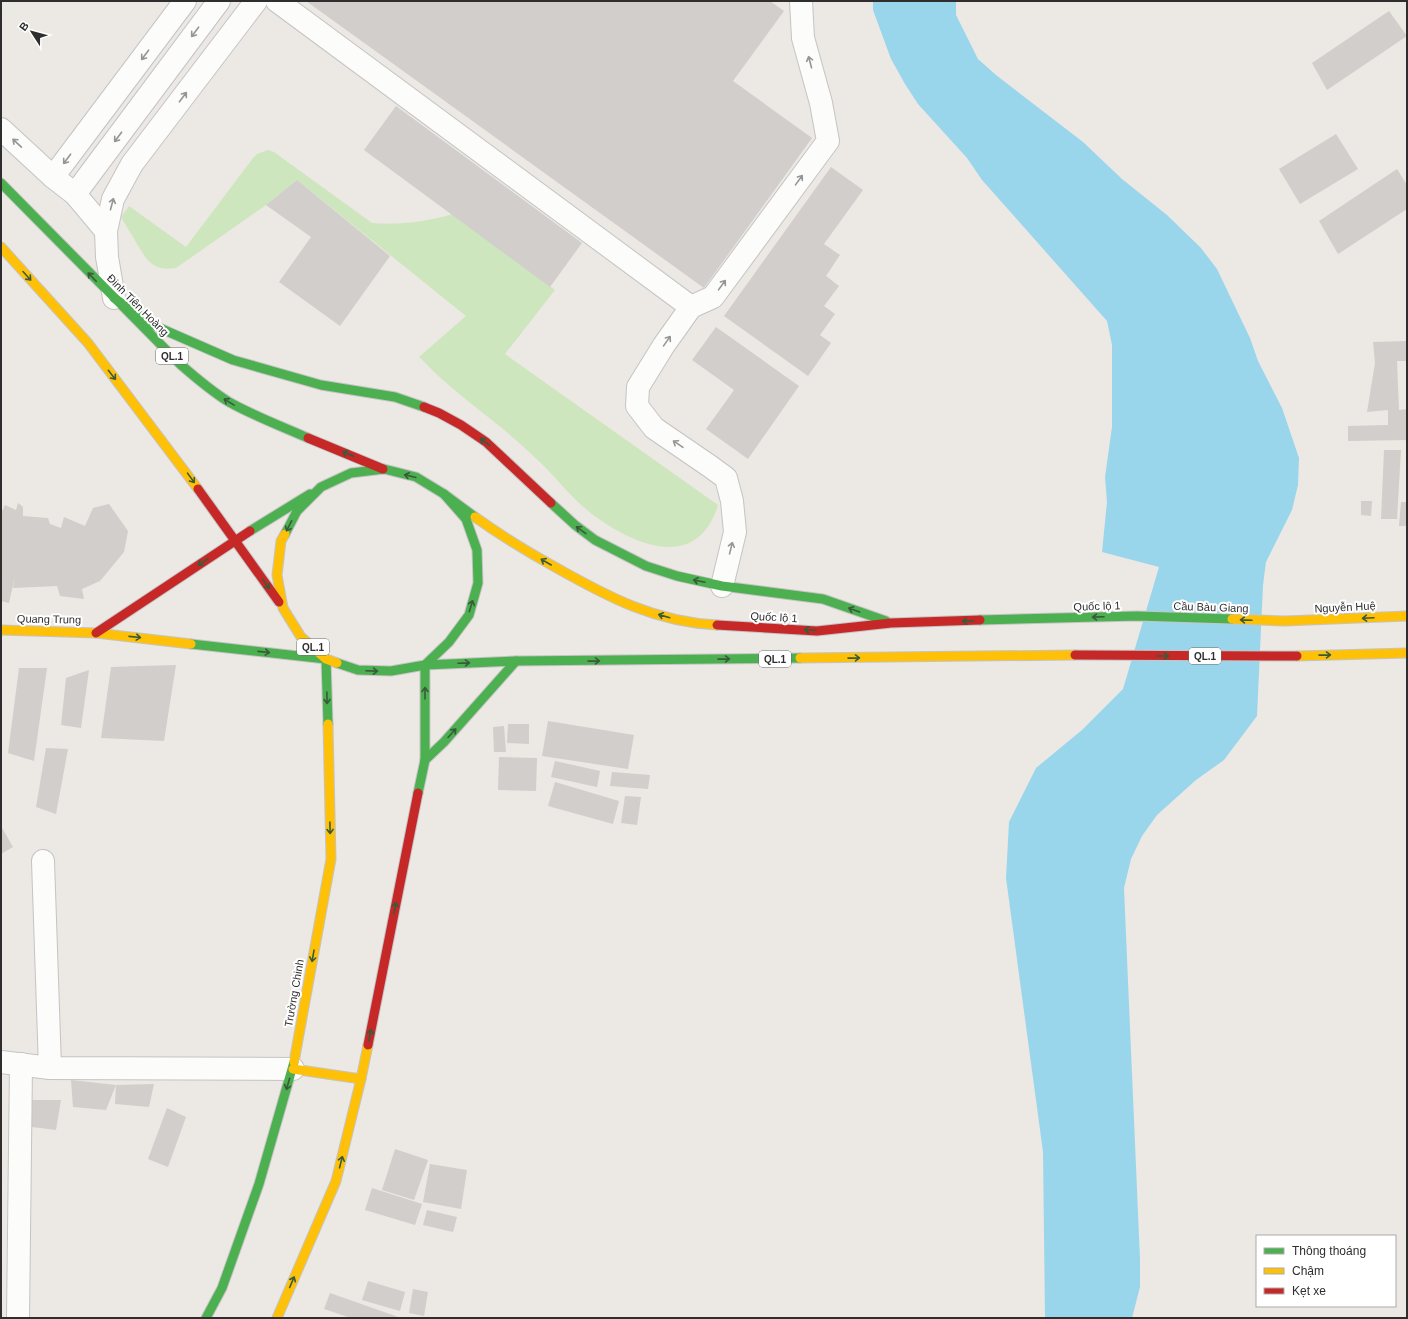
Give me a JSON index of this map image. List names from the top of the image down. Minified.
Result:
{"streets":{"main road":["Đinh Tiên Hoàng","QL.1","Quốc lộ 1","Cầu Bàu Giang","Nguyễn Huệ","Quang Trung","Trường Chinh"]},"crossings":[["Đinh Tiên Hoàng","QL.1"],["QL.1","Quốc lộ 1"],["QL.1","Quang Trung"],["QL.1","Trường Chinh"],["Quốc lộ 1","Cầu Bàu Giang"],["Cầu Bàu Giang","Nguyễn Huệ"],["Quang Trung","Trường Chinh"]],"one_way":["Quang Trung"],"legend":["Thông thoáng","Chậm","Kẹt xe"],"north":"top left"}
